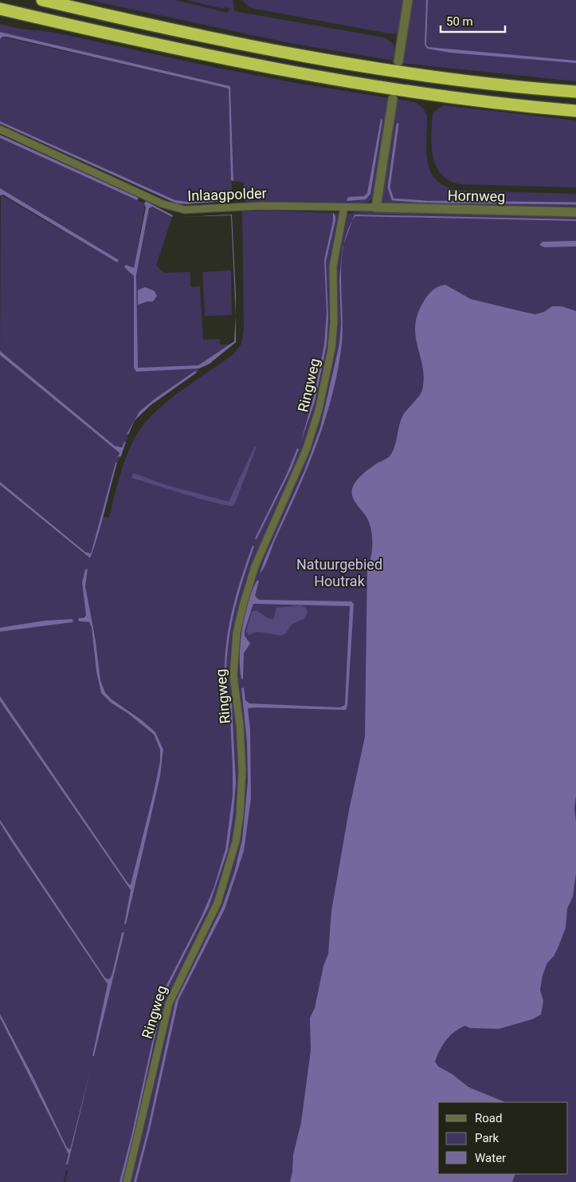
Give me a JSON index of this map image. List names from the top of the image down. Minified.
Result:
{"streets":{"street":["Inlaagpolder","Hornweg","Ringweg"]},"crossings":[["Inlaagpolder","Hornweg"],["Inlaagpolder","Ringweg"]],"parks":["Natuurgebied Houtrak"],"legend":["Road","Park","Water"],"scale_bar":"50 m"}
